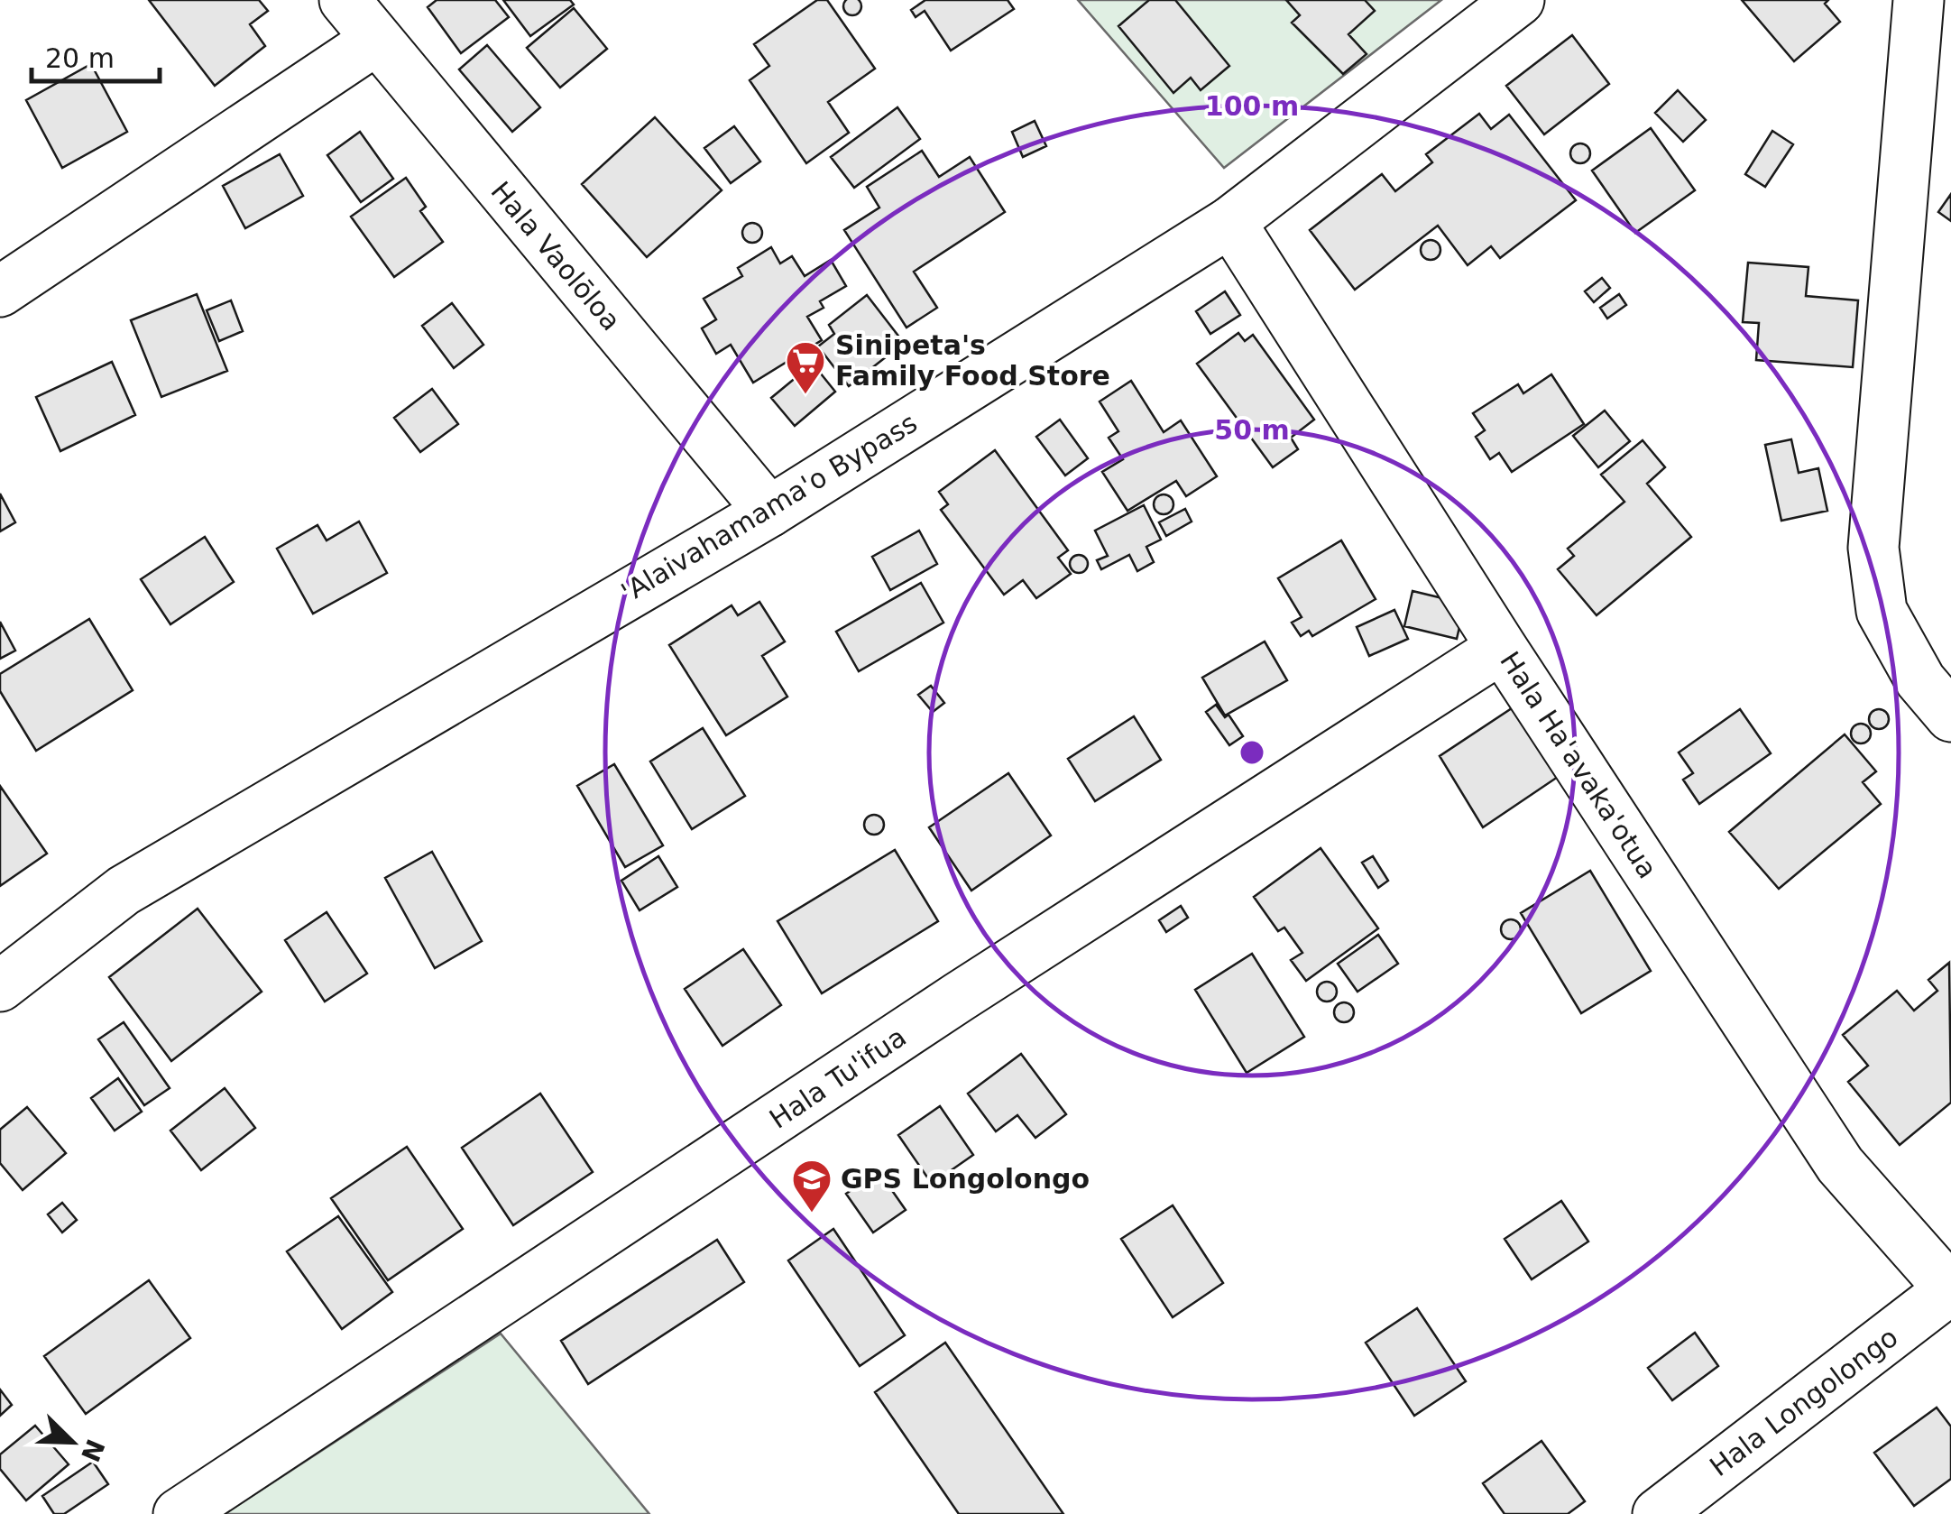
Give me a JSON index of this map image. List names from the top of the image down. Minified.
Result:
{"streets":{"street":["Hala Vaolōloa","'Alaivahamama'o Bypass","Hala Ha'avaka'otua","Hala Tu'ifua","Hala Longolongo"]},"crossings":[["Hala Vaolōloa","'Alaivahamama'o Bypass"],["'Alaivahamama'o Bypass","Hala Ha'avaka'otua"],["Hala Ha'avaka'otua","Hala Tu'ifua"],["Hala Ha'avaka'otua","Hala Longolongo"]],"places":{"supermarket":["Sinipeta's Family Food Store"],"school or university":["GPS Longolongo"]},"scale_bar":"20 m","north":"bottom right","rings":["100 m","50 m"]}
